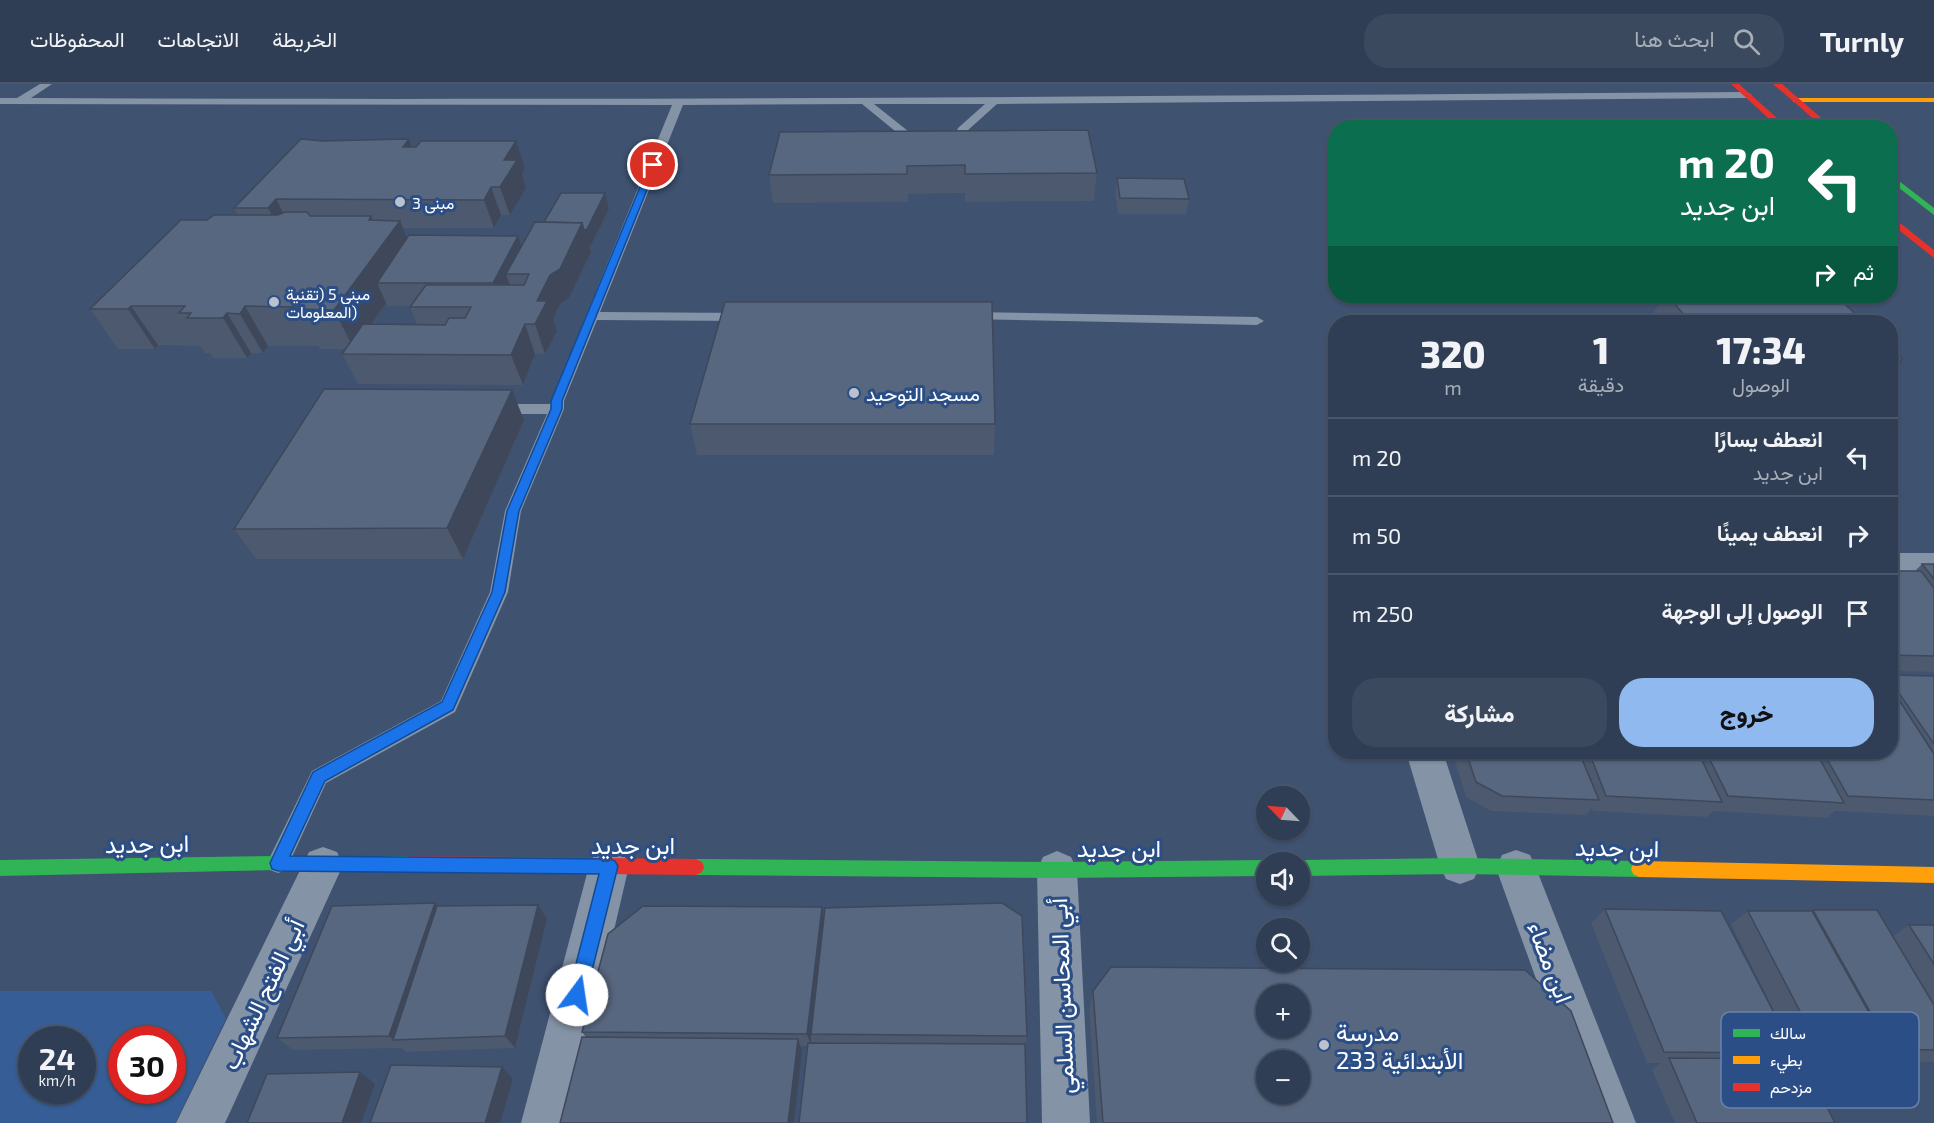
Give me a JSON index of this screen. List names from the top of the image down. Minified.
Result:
{"streets":{"street":["ابن جديد","ابن مضاء","أبي الفتح الشهاب","أبي المحاسن السلمي"]},"crossings":[["ابن جديد","ابن مضاء"],["ابن جديد","أبي الفتح الشهاب"],["ابن جديد","أبي المحاسن السلمي"]],"places":["مبنى 3","مبنى 5 (تقنية المعلومات)","مسجد التوحيد","مدرسة الأبتدائية 233"],"legend":["سالك","بطيء","مزدحم"],"north":"top left","page":{"header":"Turnly","search":"ابحث هنا","nav":["الخريطة","الاتجاهات","المحفوظات"],"turn":["20 m","ابن جديد"],"then":"ثم","eta":["17:34","الوصول","1","دقيقة","320","m"],"list":[{"name":"انعطف يسارًا","note":"ابن جديد","value":"20 m"},{"name":"انعطف يمينًا","value":"50 m"},{"name":"الوصول إلى الوجهة","value":"250 m"}],"buttons":["خروج","مشاركة"],"map_buttons":["+","−"],"speed":"24 km/h","limit":"30"}}
